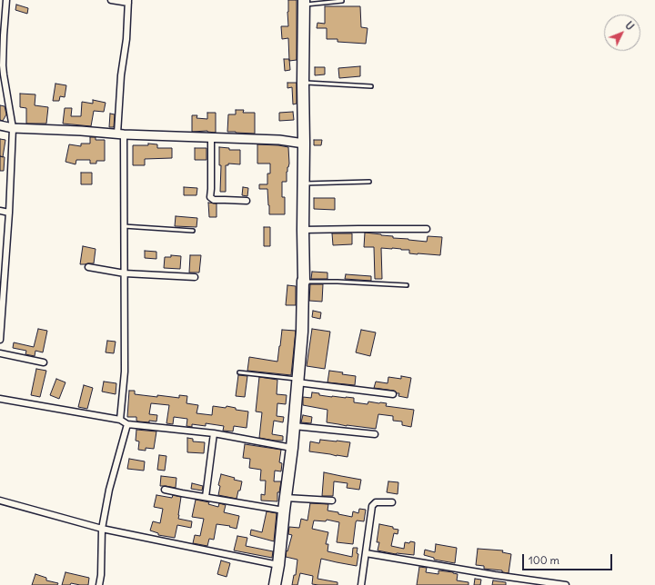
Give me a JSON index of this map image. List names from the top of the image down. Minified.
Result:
{"scale_bar":"100 m","north":"top right"}
